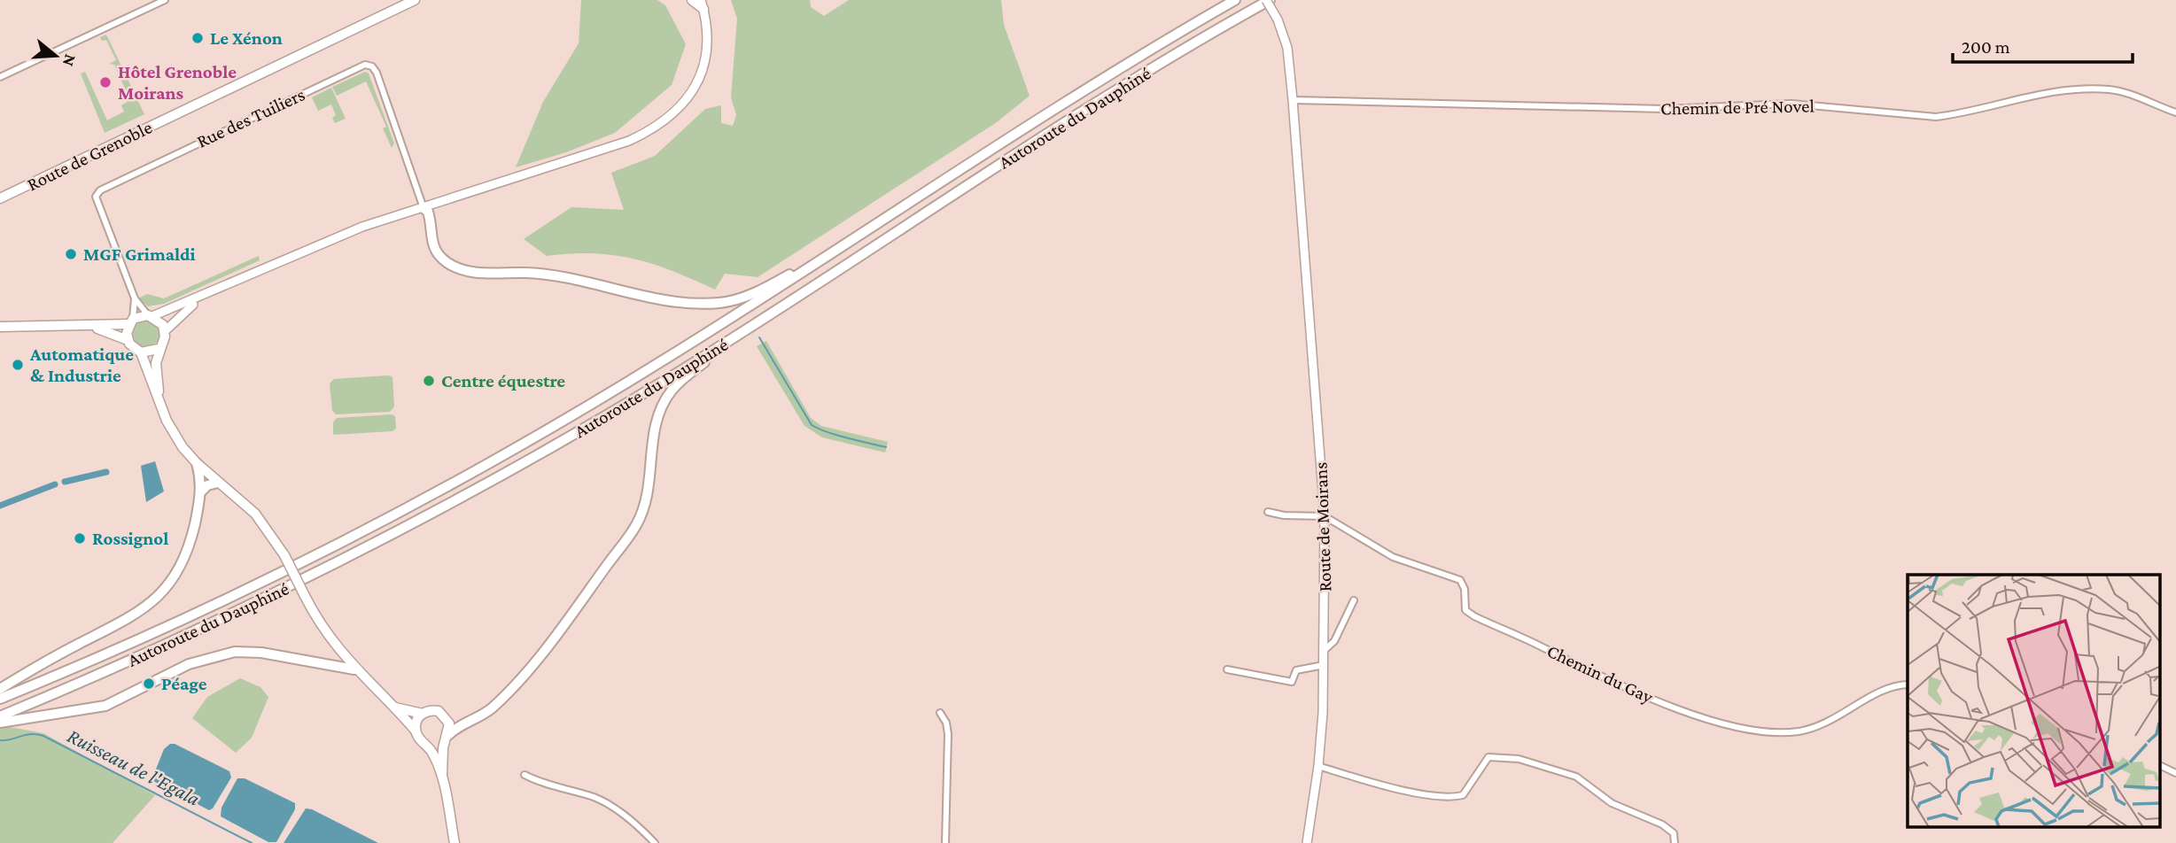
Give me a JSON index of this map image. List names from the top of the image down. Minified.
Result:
{"streets":{"highway":["Autoroute du Dauphiné"],"main road":["Route de Grenoble"],"street":["Chemin de Pré Novel","Rue des Tuiliers","Route de Moirans","Chemin du Gay"]},"crossings":[["Chemin de Pré Novel","Route de Moirans"],["Autoroute du Dauphiné","Route de Moirans"],["Route de Moirans","Chemin du Gay"]],"water":["Ruisseau de l'Egala"],"places":["Le Xénon","Hôtel Grenoble Moirans","MGF Grimaldi","Automatique & Industrie","Centre équestre","Rossignol","Péage"],"scale_bar":"200 m","north":"right"}
